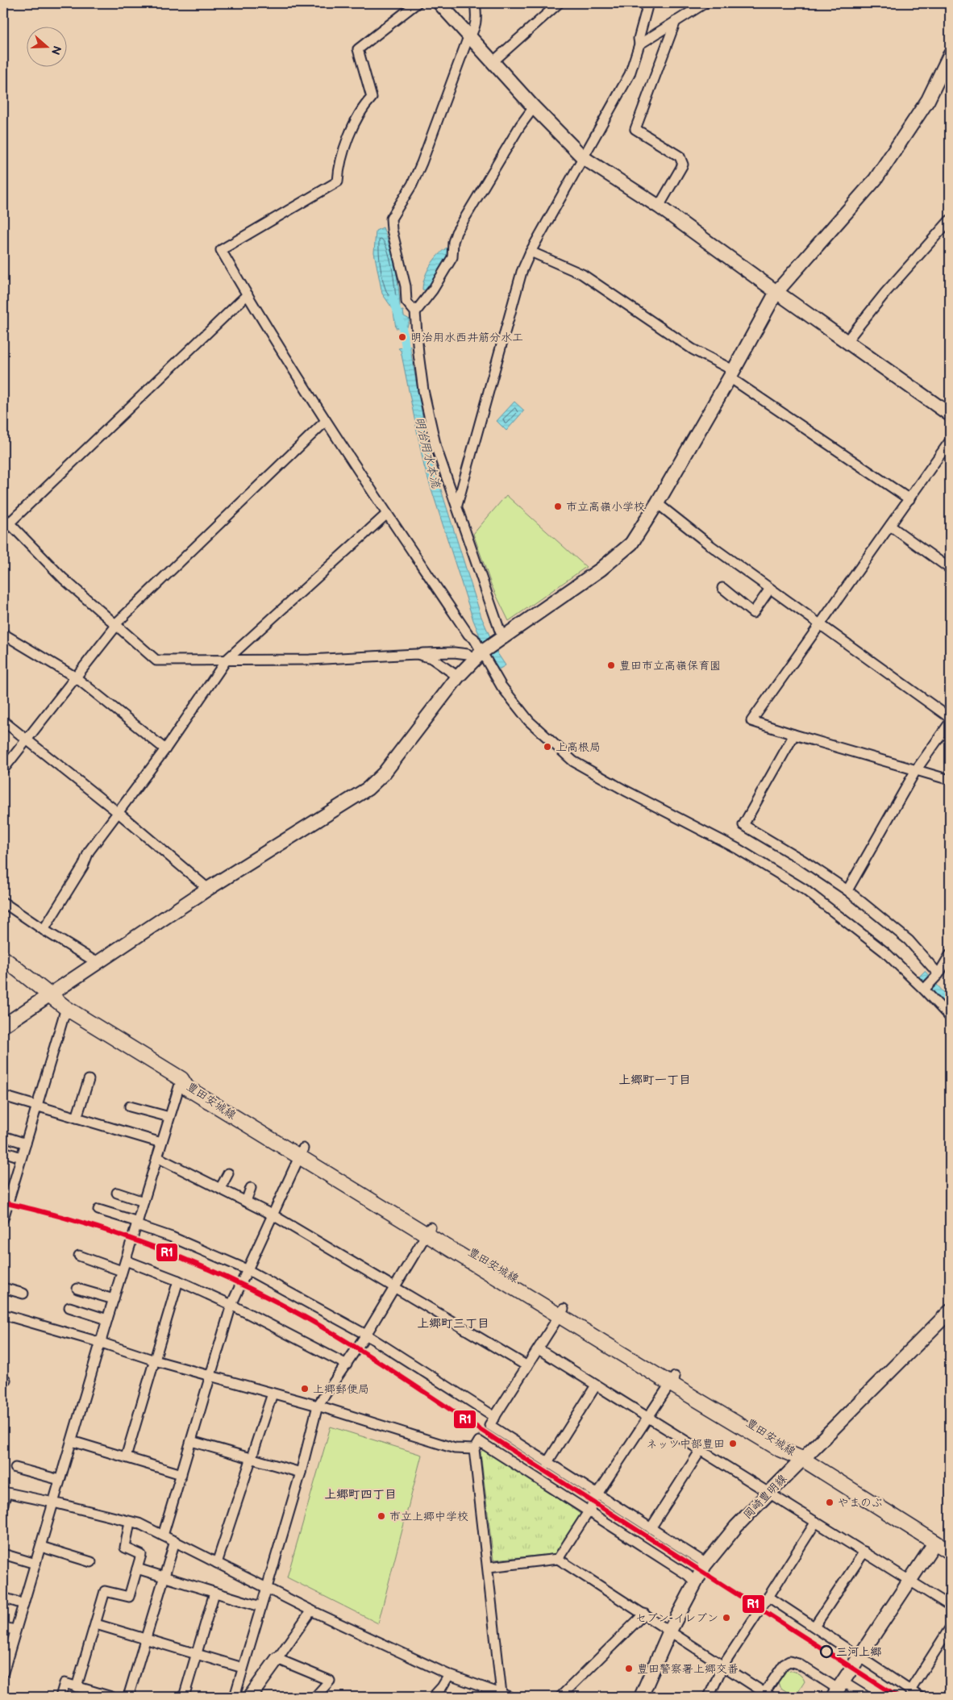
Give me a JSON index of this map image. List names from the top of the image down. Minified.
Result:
{"streets":{"main road":["豊田安城線"],"street":["岡崎豊明線"]},"crossings":[["豊田安城線","岡崎豊明線"]],"districts":["上郷町一丁目","上郷町三丁目","上郷町四丁目"],"water":["明治用水本流"],"places":["明治用水西井筋分水工","市立高嶺小学校","豊田市立高嶺保育園","上高根局","上郷郵便局","ネッツ中部豊田","やまのぶ","市立上郷中学校","セブン-イレブン","三河上郷","豊田警察署上郷交番"],"lines":["transit line R1"],"north":"right"}
